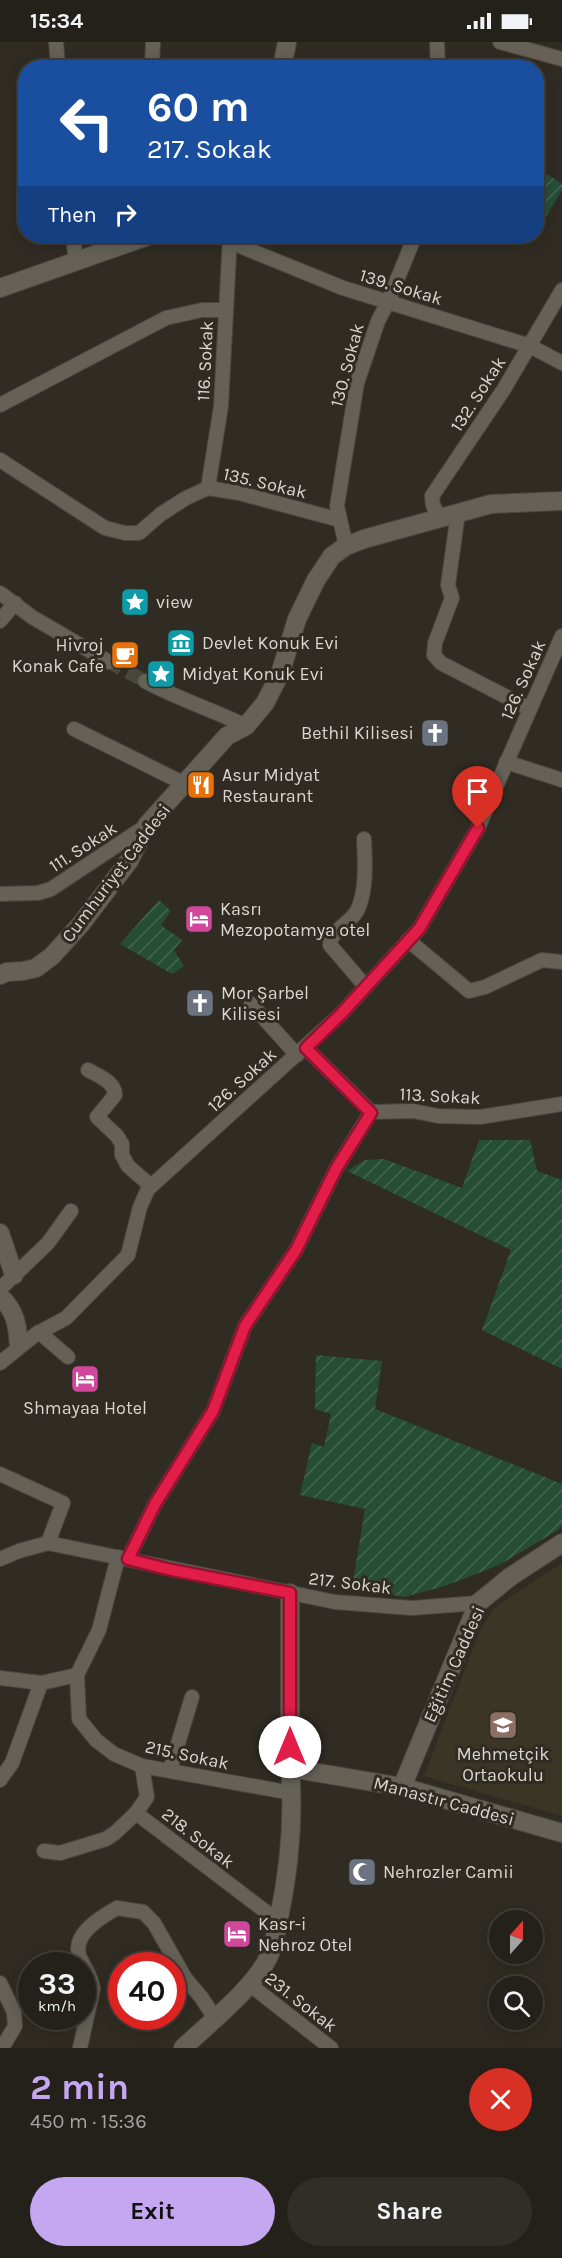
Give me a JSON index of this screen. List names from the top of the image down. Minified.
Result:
{"streets":{"street":["139. Sokak","116. Sokak","130. Sokak","132. Sokak","135. Sokak","126. Sokak","111. Sokak","Cumhuriyet Caddesi","113. Sokak","217. Sokak","Eğitim Caddesi","215. Sokak","Manastır Caddesi","218. Sokak","231. Sokak"]},"crossings":[["139. Sokak","130. Sokak"],["139. Sokak","132. Sokak"],["116. Sokak","135. Sokak"],["130. Sokak","135. Sokak"],["130. Sokak","Cumhuriyet Caddesi"],["132. Sokak","Cumhuriyet Caddesi"],["111. Sokak","Cumhuriyet Caddesi"],["217. Sokak","Eğitim Caddesi"],["Eğitim Caddesi","Manastır Caddesi"],["215. Sokak","218. Sokak"]],"places":{"place":["view","Midyat Konuk Evi"],"museum":["Devlet Konuk Evi"],"cafe":["Hivroj Konak Cafe"],"church":["Bethil Kilisesi","Mor Şarbel Kilisesi"],"restaurant":["Asur Midyat Restaurant"],"hotel":["Kasrı Mezopotamya otel","Shmayaa Hotel","Kasr-i Nehroz Otel"],"school or university":["Mehmetçik Ortaokulu"],"mosque":["Nehrozler Camii"]},"north":"top","page":{"status":"15:34","turn":["60 m","217. Sokak"],"then":"Then","speed":"33 km/h","limit":"40","heading":["2 min","450 m · 15:36"],"buttons":["Exit","Share"]}}
